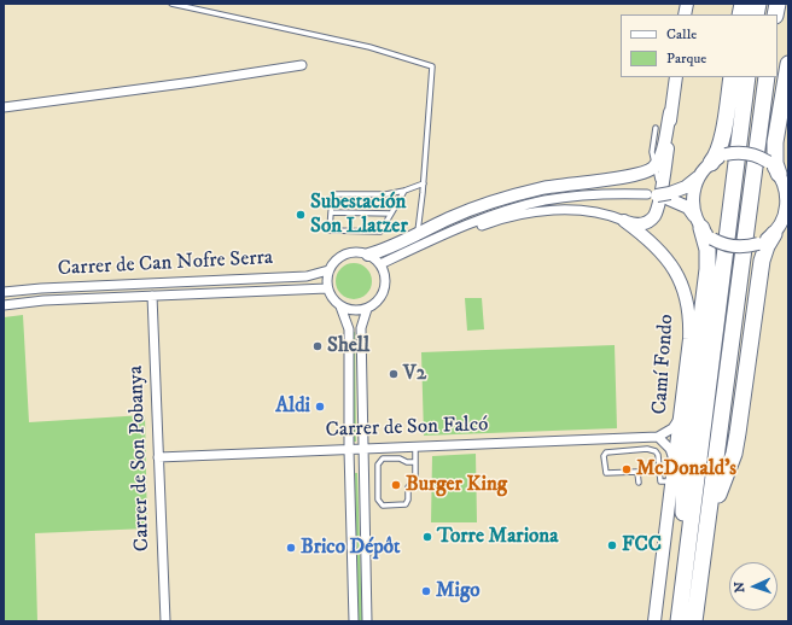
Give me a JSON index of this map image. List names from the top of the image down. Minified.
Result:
{"streets":{"street":["Carrer de Can Nofre Serra","Camí Fondo","Carrer de Son Falcó","Carrer de Son Pobanya"]},"crossings":[["Carrer de Can Nofre Serra","Carrer de Son Pobanya"],["Carrer de Son Falcó","Carrer de Son Pobanya"]],"places":["Subestación Son Llatzer","Shell","V2","Aldi","McDonald's","Burger King","Torre Mariona","FCC","Brico Dépôt","Migo"],"legend":["Calle","Parque"],"north":"left"}
